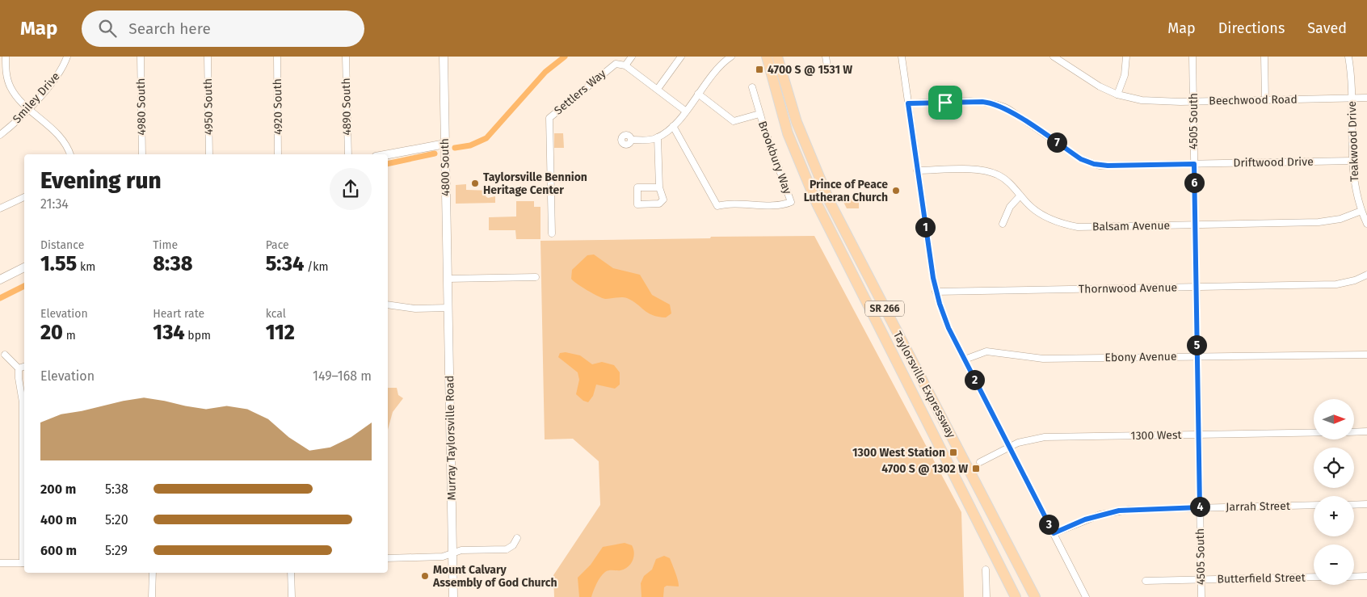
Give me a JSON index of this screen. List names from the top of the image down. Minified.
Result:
{"streets":{"main road":["SR 266","Taylorsville Expressway"],"street":["Settlers Way","Smiley Drive","Beechwood Road","4980 South","4950 South","4920 South","4890 South","4505 South","Teakwood Drive","Brookbury Way","Driftwood Drive","4800 South","Balsam Avenue","Thornwood Avenue","Ebony Avenue","1300 West","Murray Taylorsville Road","Jarrah Street","Butterfield Street"]},"crossings":[["Beechwood Road","4505 South"],["Beechwood Road","Teakwood Drive"],["4505 South","Driftwood Drive"],["4505 South","Balsam Avenue"],["4505 South","Thornwood Avenue"],["4505 South","Ebony Avenue"],["4505 South","1300 West"],["4505 South","Jarrah Street"],["4505 South","Butterfield Street"],["Teakwood Drive","Driftwood Drive"],["Teakwood Drive","Balsam Avenue"],["4800 South","Murray Taylorsville Road"]],"places":{"transit":["4700 S @ 1531 W","1300 West Station","4700 S @ 1302 W"],"other":["Taylorsville Bennion Heritage Center","Prince of Peace Lutheran Church","Mount Calvary Assembly of God Church"]},"north":"right","page":{"header":"Map","search":"Search here","nav":["Map","Directions","Saved"],"pins":["7","6","1","5","2","4","3"],"heading":["Evening run","21:34"],"stats":[["Distance","1.55 km"],["Time","8:38"],["Pace","5:34 /km"],["Elevation","20 m"],["Heart rate","134 bpm"],["kcal","112"]],"chart":["Elevation","149–168 m"],"map_buttons":["+","−"],"list":[{"name":"200 m","note":"5:38"},{"name":"400 m","note":"5:20"},{"name":"600 m","note":"5:29"}]}}
